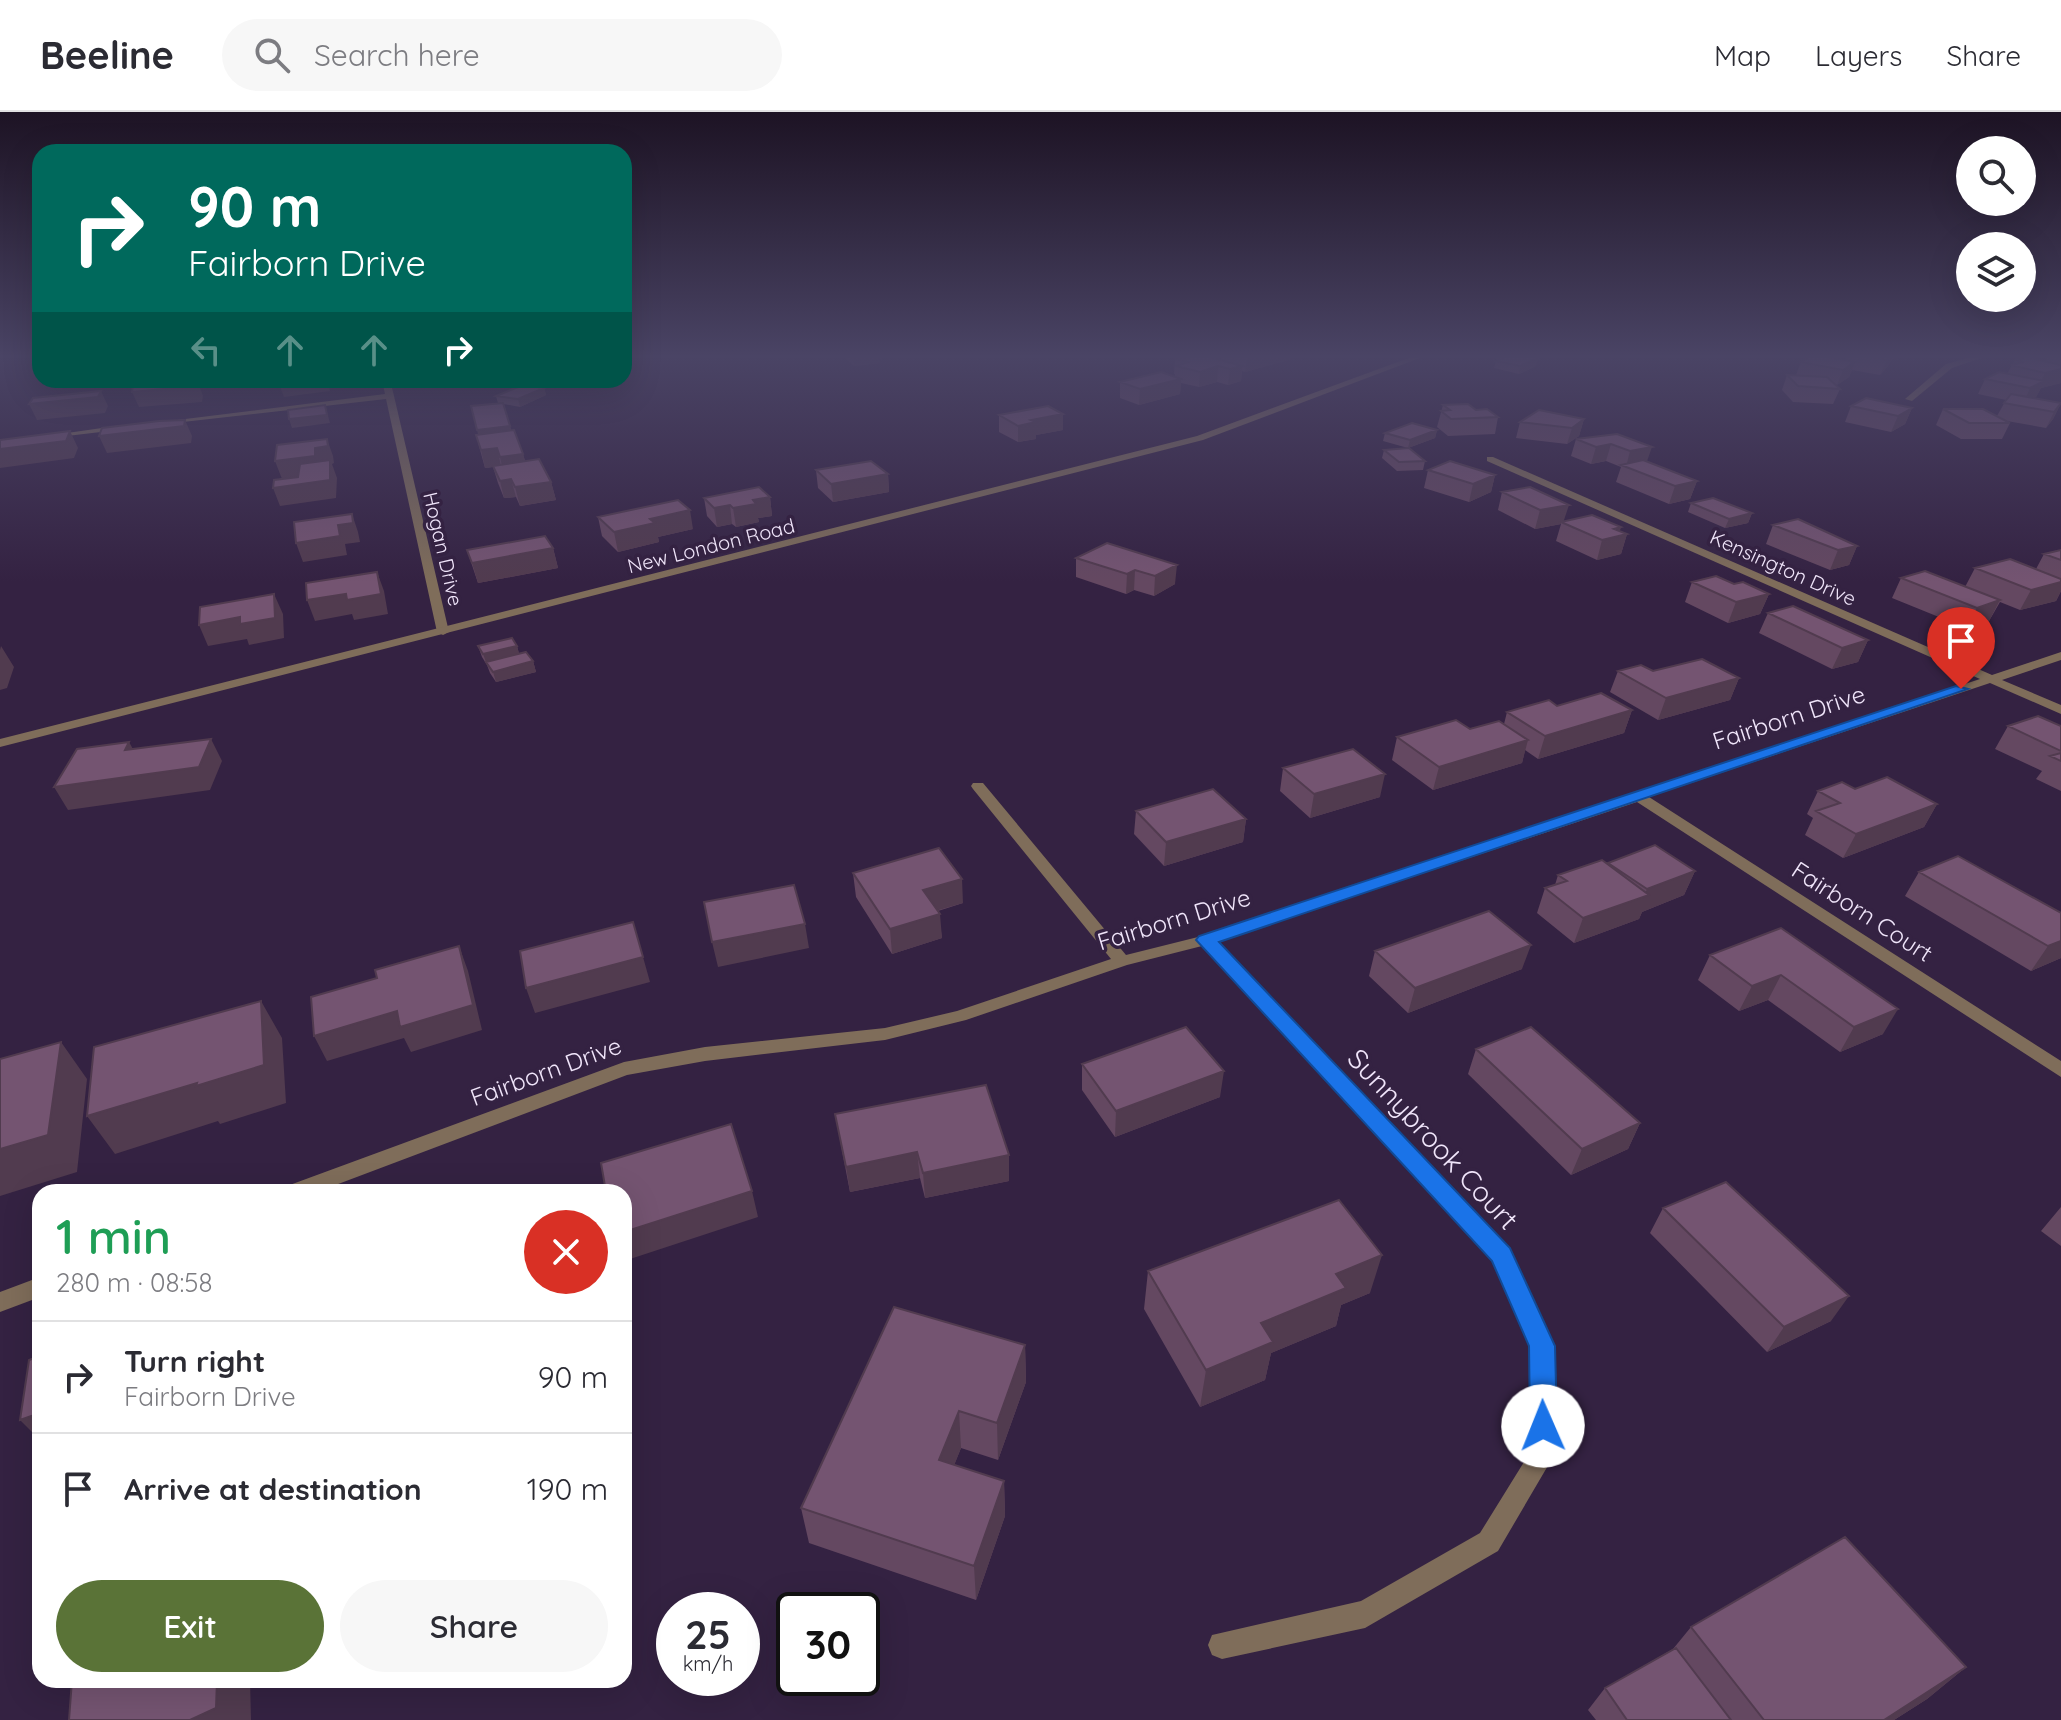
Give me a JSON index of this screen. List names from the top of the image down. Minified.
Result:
{"streets":{"street":["New London Road","Hogan Drive","Kensington Drive","Fairborn Drive","Fairborn Court","Sunnybrook Court"]},"crossings":[["New London Road","Hogan Drive"],["Kensington Drive","Fairborn Drive"],["Fairborn Drive","Fairborn Court"],["Fairborn Drive","Sunnybrook Court"]],"page":{"header":"Beeline","search":"Search here","nav":["Map","Layers","Share"],"turn":["90 m","Fairborn Drive"],"heading":["1 min","280 m · 08:58"],"list":[{"name":"Turn right","note":"Fairborn Drive","value":"90 m"},{"name":"Arrive at destination","value":"190 m"}],"buttons":["Exit","Share"],"speed":"25 km/h","limit":"30"}}
